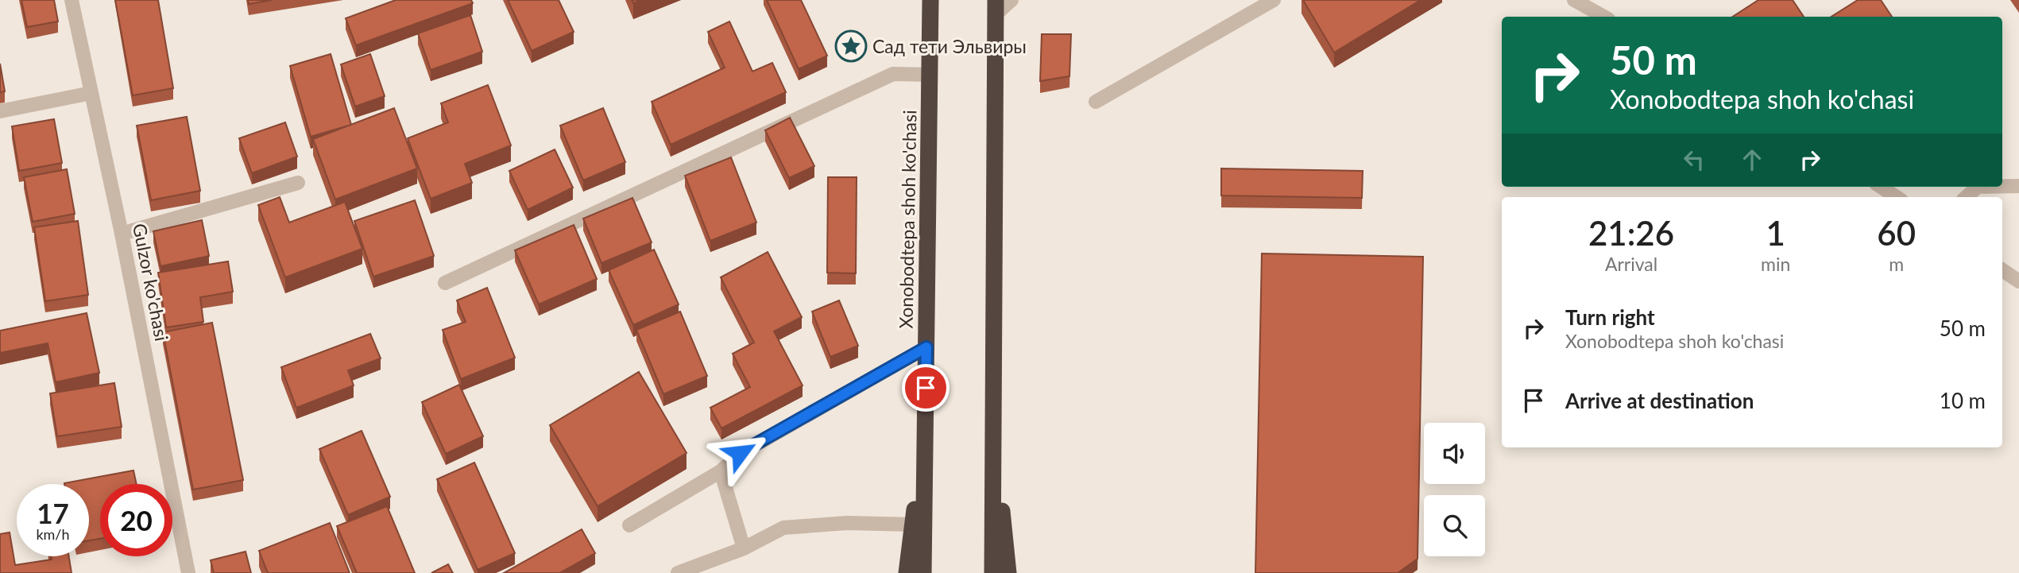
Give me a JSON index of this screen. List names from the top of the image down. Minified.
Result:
{"streets":{"highway":["Xonobodtepa shoh ko'chasi"],"street":["Gulzor ko'chasi"]},"places":{"place":["Сад тети Эльвиры"]},"page":{"turn":["50 m","Xonobodtepa shoh ko'chasi"],"eta":["21:26","Arrival","1","min","60","m"],"list":[{"name":"Turn right","note":"Xonobodtepa shoh ko'chasi","value":"50 m"},{"name":"Arrive at destination","value":"10 m"}],"speed":"17 km/h","limit":"20"}}
